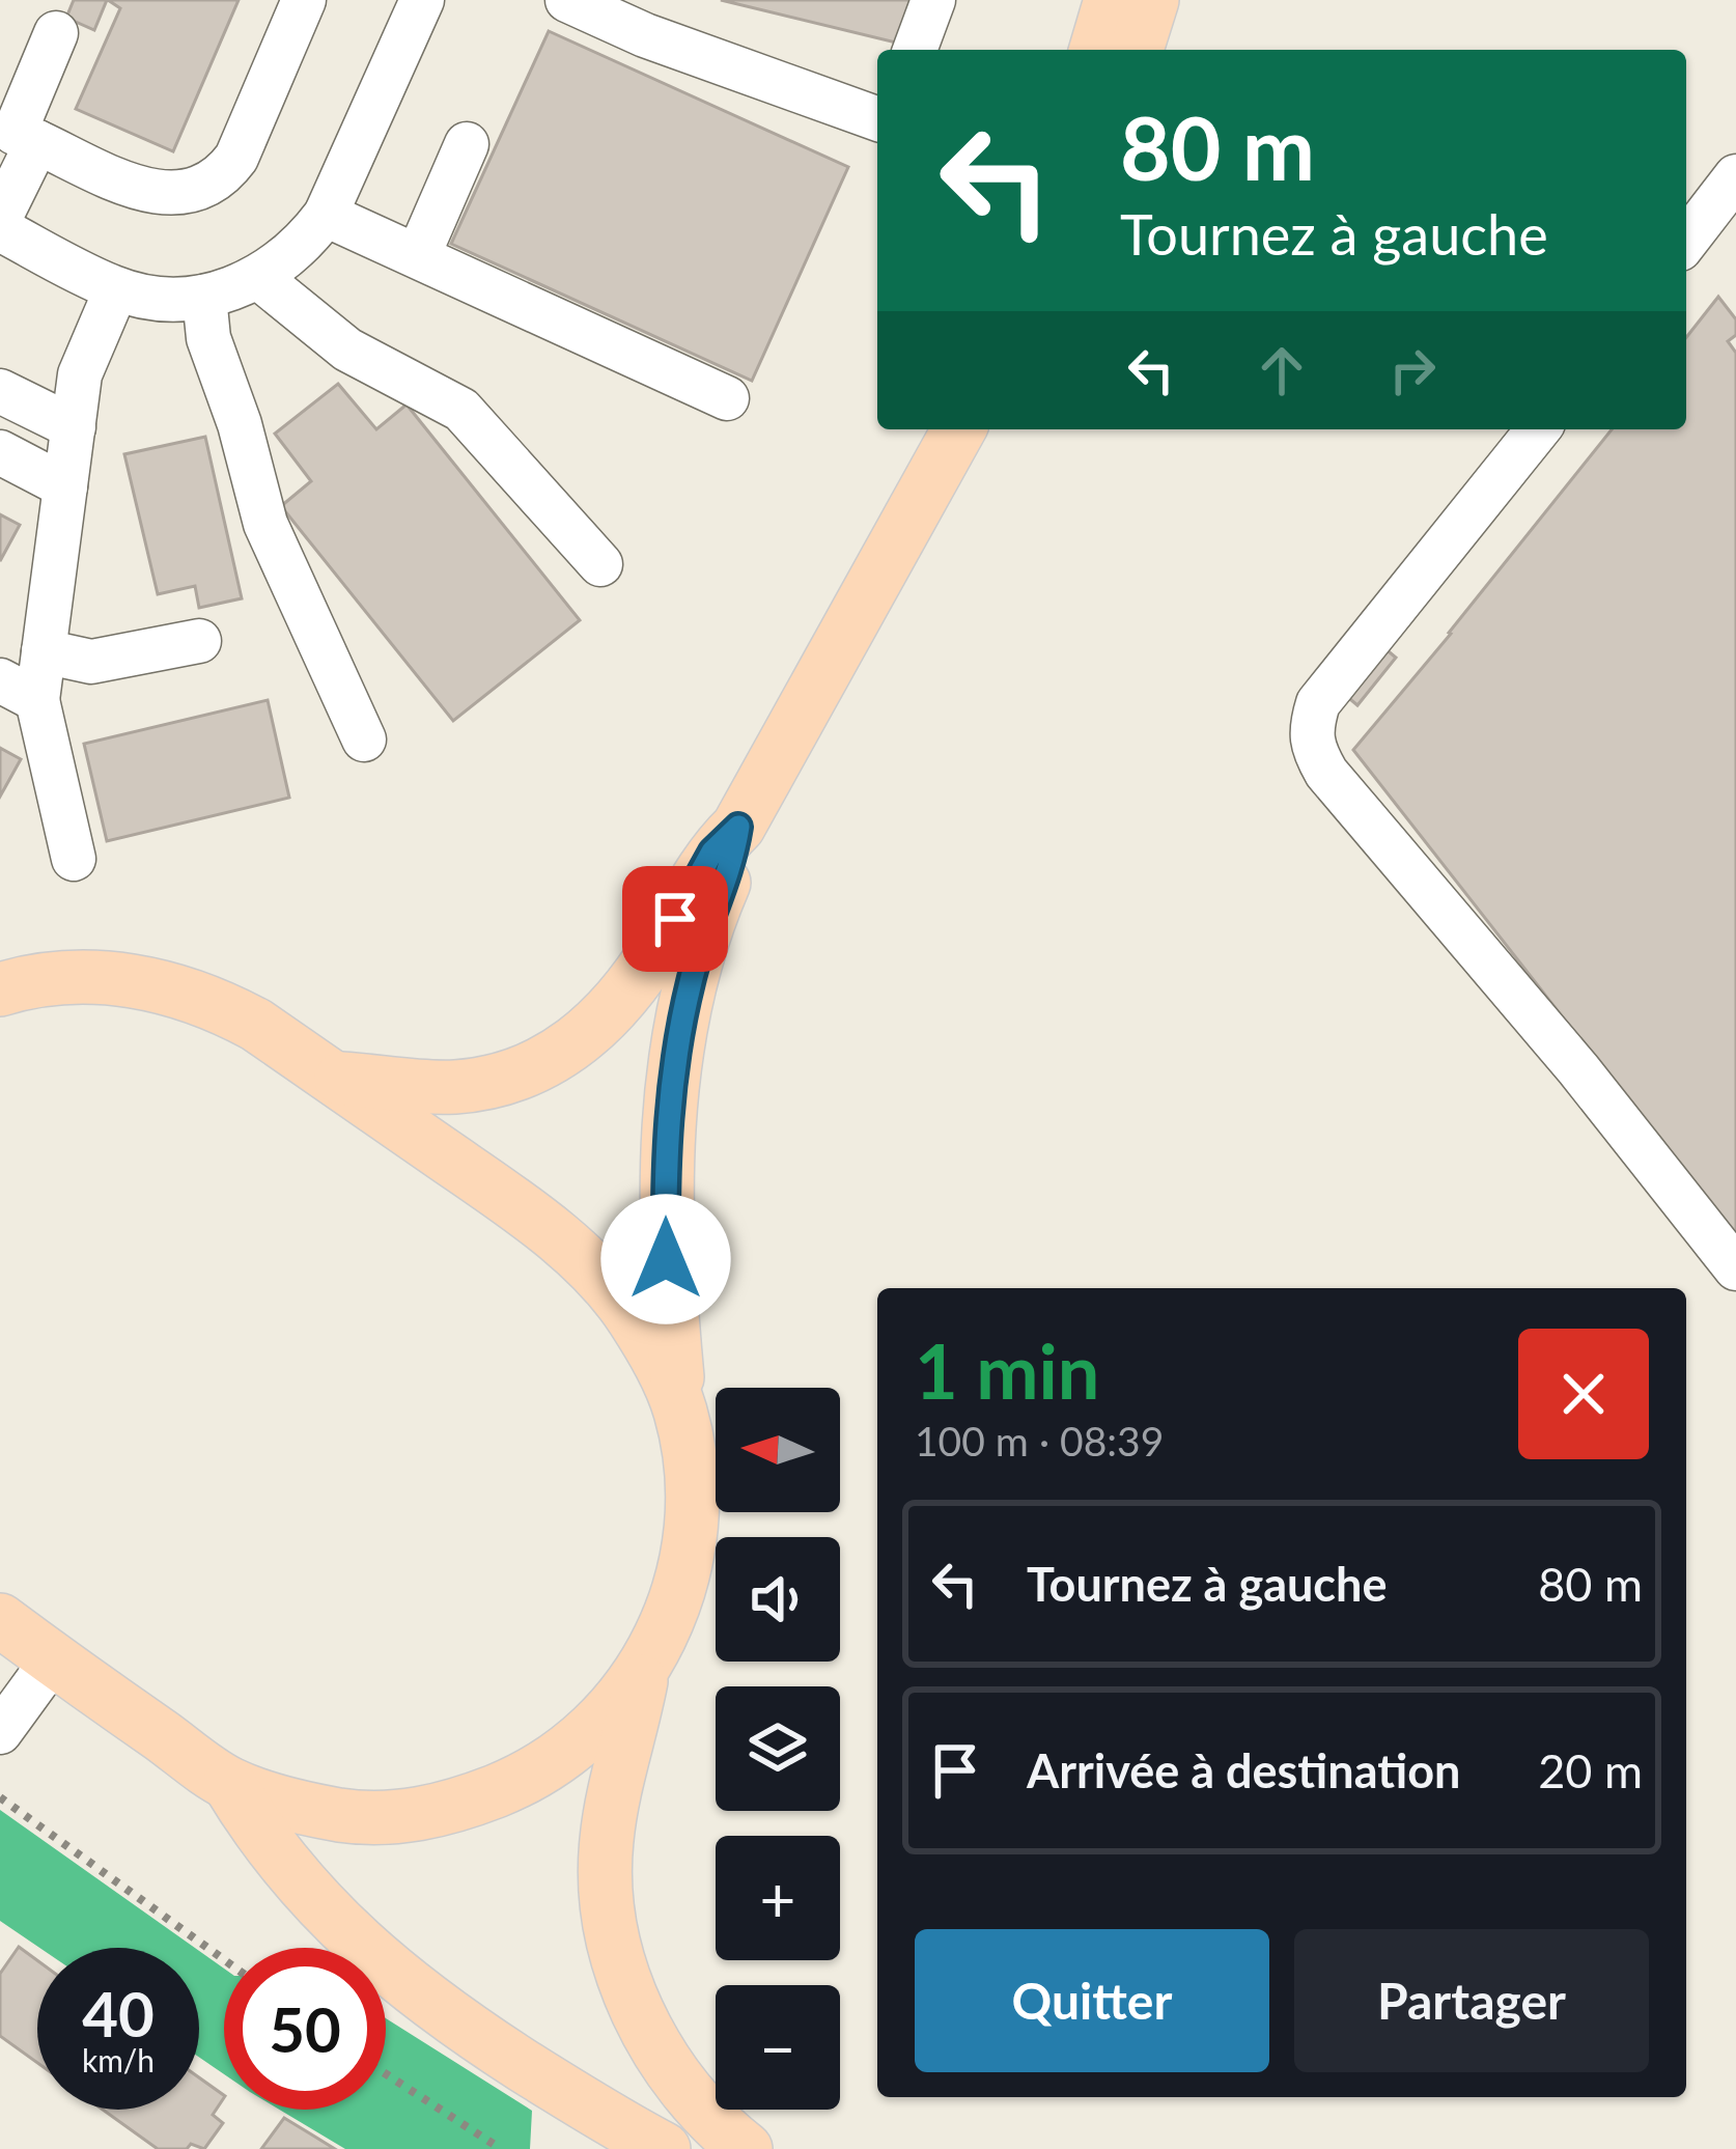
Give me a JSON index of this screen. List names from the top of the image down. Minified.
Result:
{"north":"left","page":{"turn":["80 m","Tournez à gauche"],"heading":["1 min","100 m · 08:39"],"map_buttons":["+","−"],"list":[{"name":"Tournez à gauche","value":"80 m"},{"name":"Arrivée à destination","value":"20 m"}],"buttons":["Quitter","Partager"],"speed":"40 km/h","limit":"50"}}
